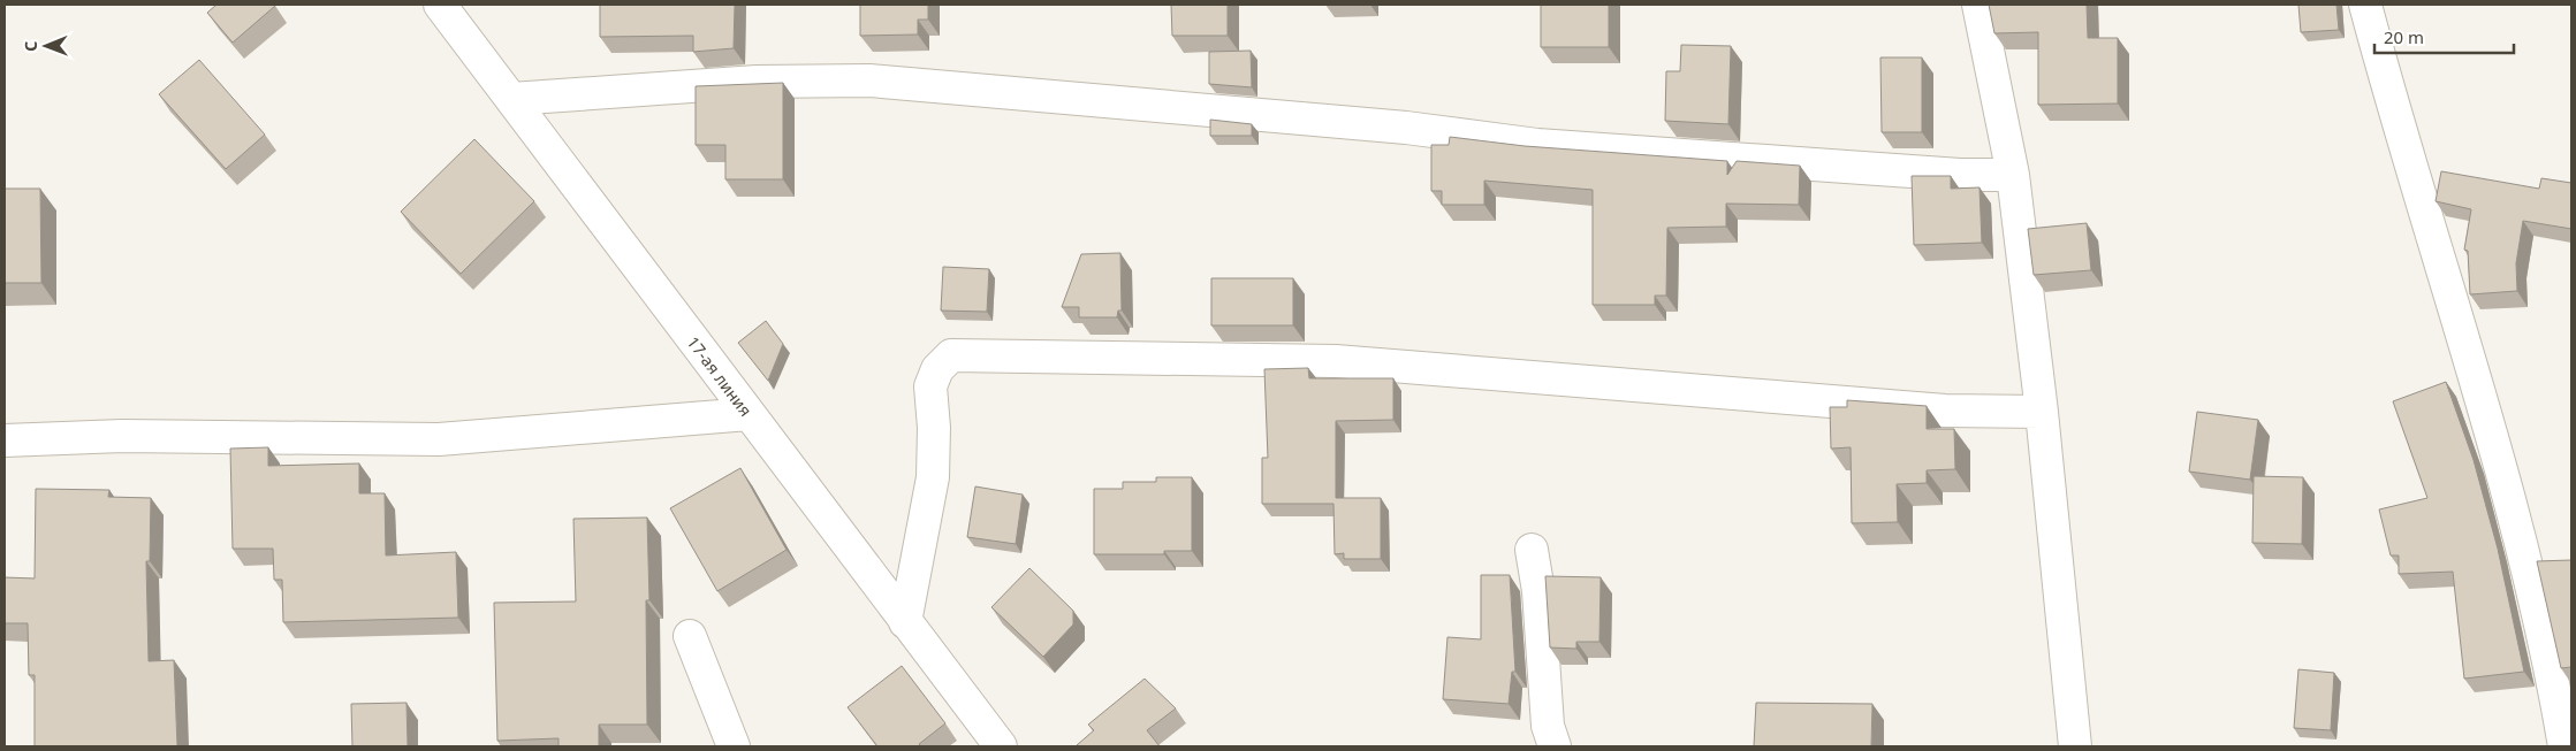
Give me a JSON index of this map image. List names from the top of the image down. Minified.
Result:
{"streets":{"street":["17-ая линия"]},"scale_bar":"20 m","north":"left"}
